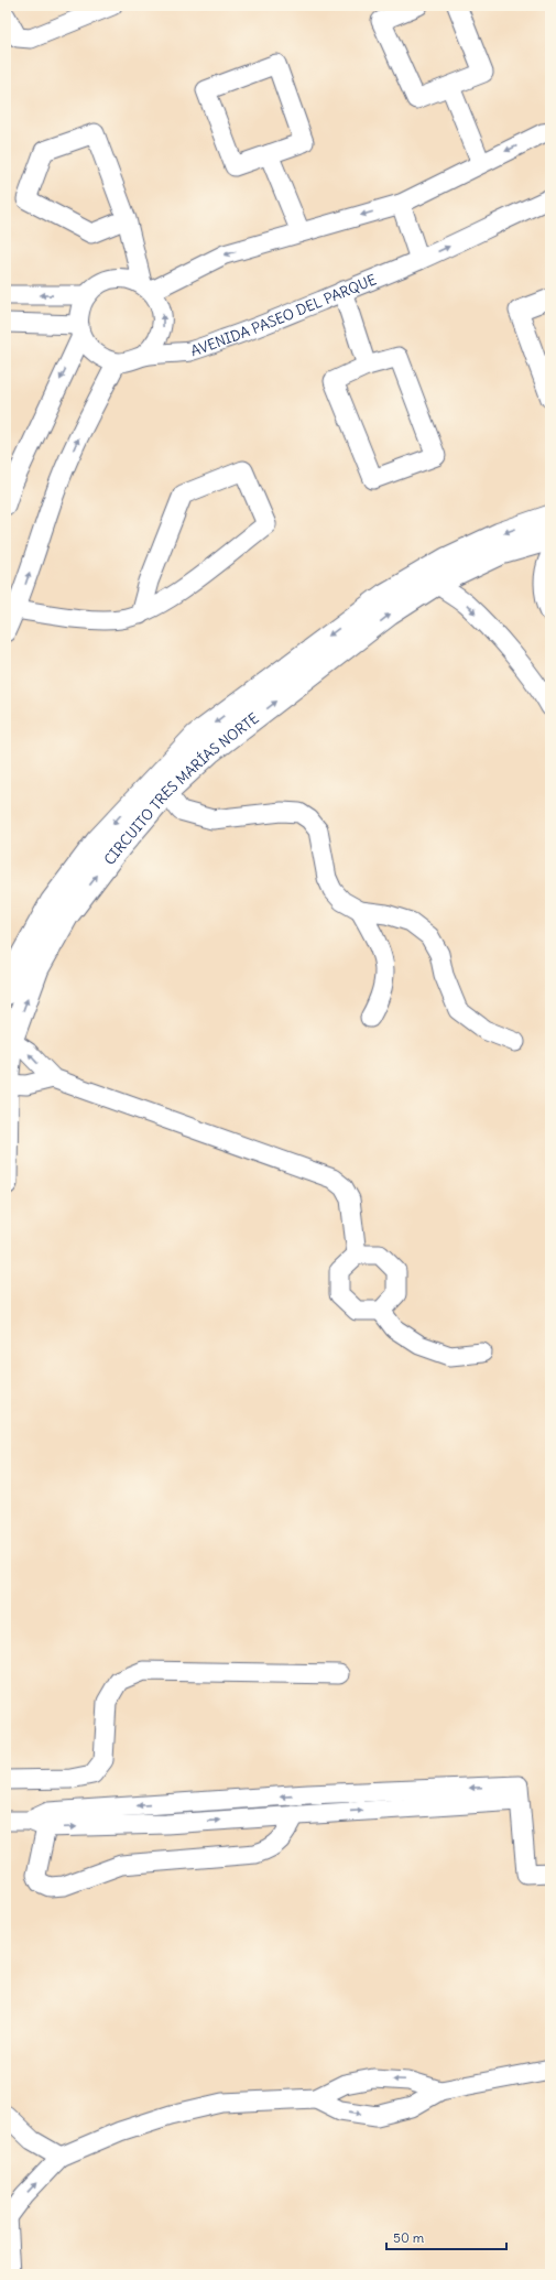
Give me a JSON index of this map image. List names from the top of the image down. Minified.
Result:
{"streets":{"street":["AVENIDA PASEO DEL PARQUE","CIRCUITO TRES MARÍAS NORTE"]},"scale_bar":"50 m"}
